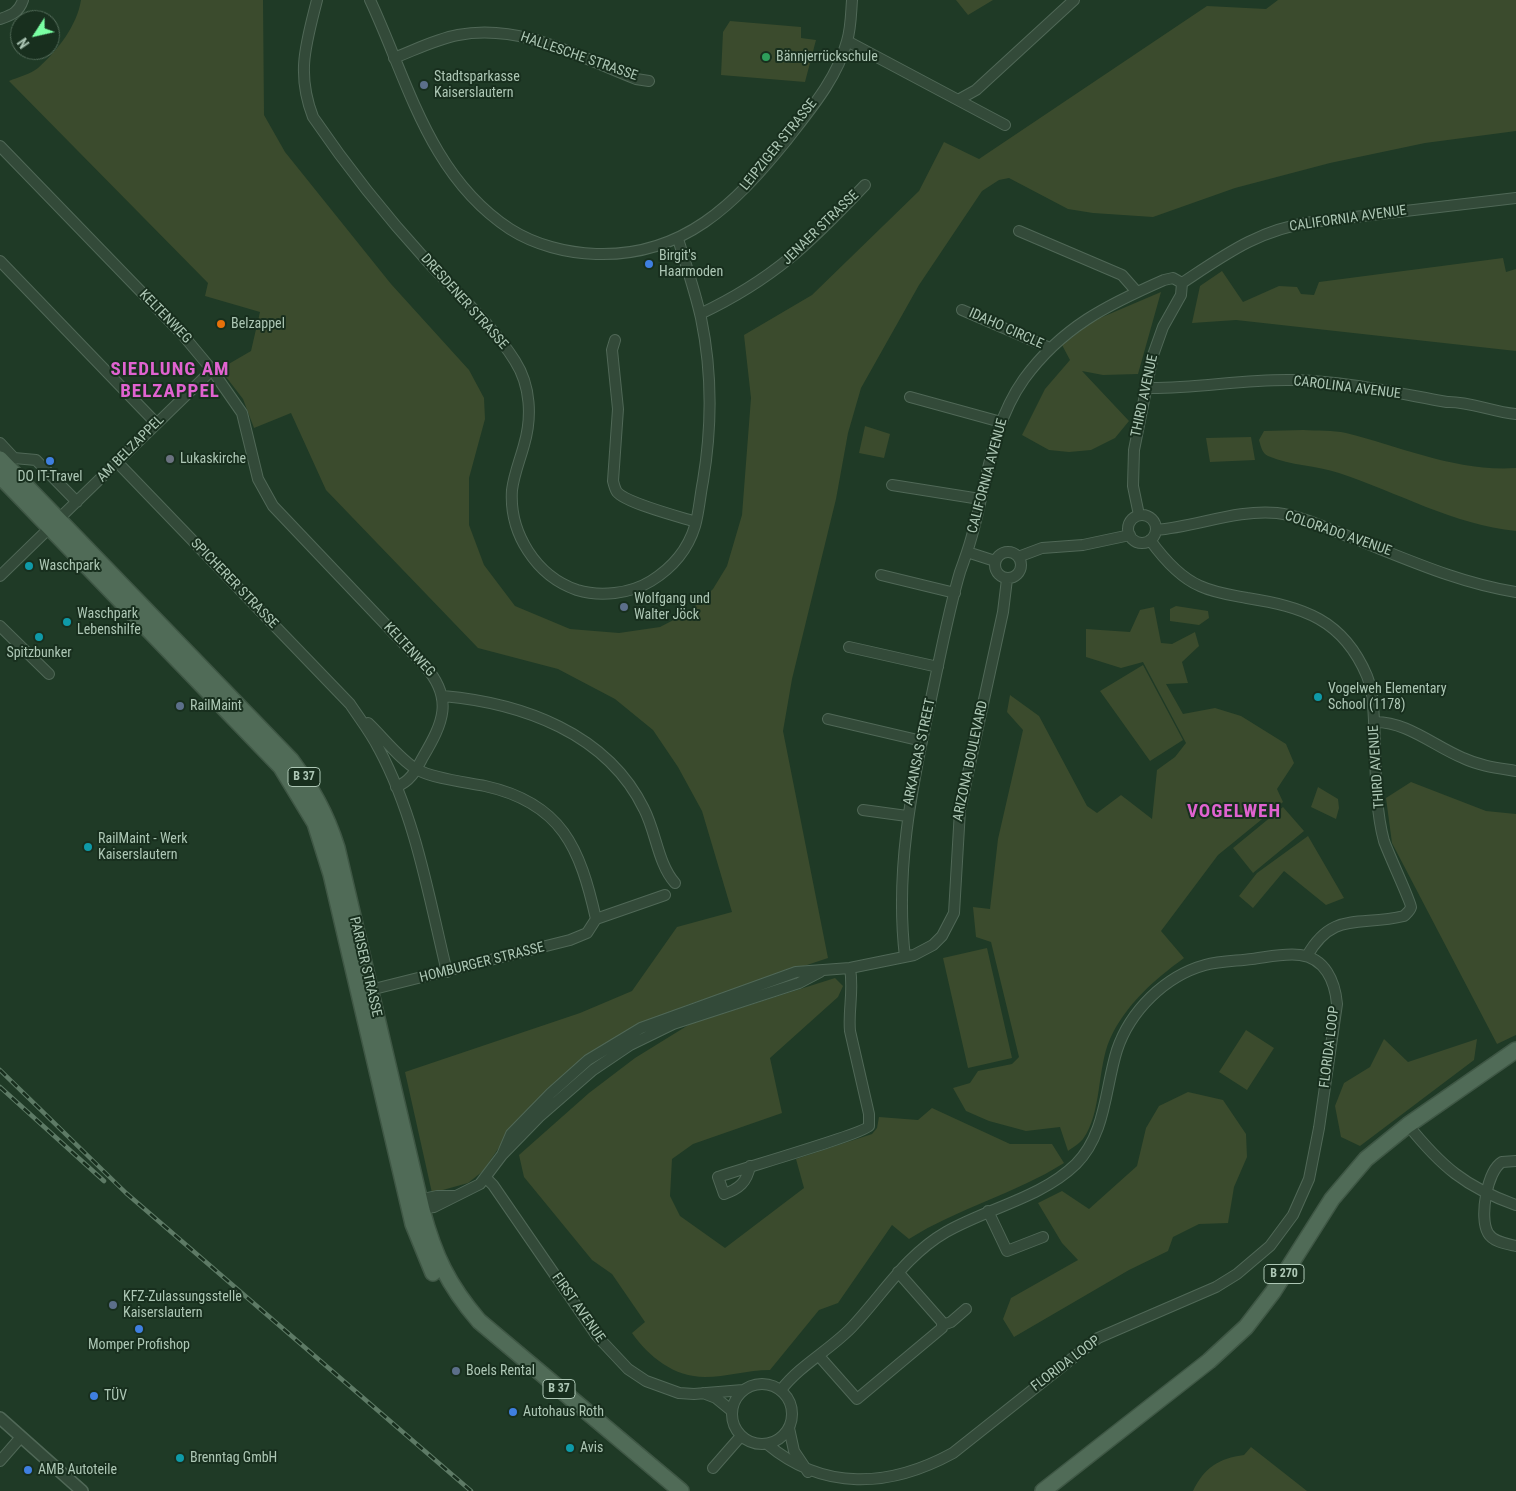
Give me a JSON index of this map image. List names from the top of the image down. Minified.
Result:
{"streets":{"main road":["B 37","PARISER STRASSE","B 270"],"street":["HALLESCHE STRASSE","LEIPZIGER STRASSE","CALIFORNIA AVENUE","JENAER STRASSE","DRESDENER STRASSE","KELTENWEG","IDAHO CIRCLE","CAROLINA AVENUE","THIRD AVENUE","AM BELZAPPEL","COLORADO AVENUE","SPICHERER STRASSE","ARKANSAS STREET","ARIZONA BOULEVARD","HOMBURGER STRASSE","FLORIDA LOOP","FIRST AVENUE"]},"crossings":[["HALLESCHE STRASSE","LEIPZIGER STRASSE"],["LEIPZIGER STRASSE","DRESDENER STRASSE"],["CALIFORNIA AVENUE","IDAHO CIRCLE"],["CALIFORNIA AVENUE","THIRD AVENUE"],["CALIFORNIA AVENUE","ARKANSAS STREET"],["JENAER STRASSE","DRESDENER STRASSE"],["KELTENWEG","AM BELZAPPEL"],["CAROLINA AVENUE","THIRD AVENUE"],["THIRD AVENUE","COLORADO AVENUE"],["THIRD AVENUE","FLORIDA LOOP"],["AM BELZAPPEL","SPICHERER STRASSE"],["AM BELZAPPEL","PARISER STRASSE"],["SPICHERER STRASSE","HOMBURGER STRASSE"],["ARKANSAS STREET","ARIZONA BOULEVARD"],["ARIZONA BOULEVARD","PARISER STRASSE"],["ARIZONA BOULEVARD","FIRST AVENUE"],["HOMBURGER STRASSE","PARISER STRASSE"],["FLORIDA LOOP","FIRST AVENUE"]],"districts":["SIEDLUNG AM BELZAPPEL","VOGELWEH"],"places":["Bännjerrückschule","Stadtsparkasse Kaiserslautern","Birgit's Haarmoden","Belzappel","Lukaskirche","DO IT-Travel","Waschpark","Wolfgang und Walter Jöck","Waschpark Lebenshilfe","Spitzbunker","Vogelweh Elementary School (1178)","RailMaint","RailMaint - Werk Kaiserslautern","KFZ-Zulassungsstelle Kaiserslautern","Momper Profishop","Boels Rental","TÜV","Autohaus Roth","Avis","Brenntag GmbH","AMB Autoteile"],"north":"bottom left"}
